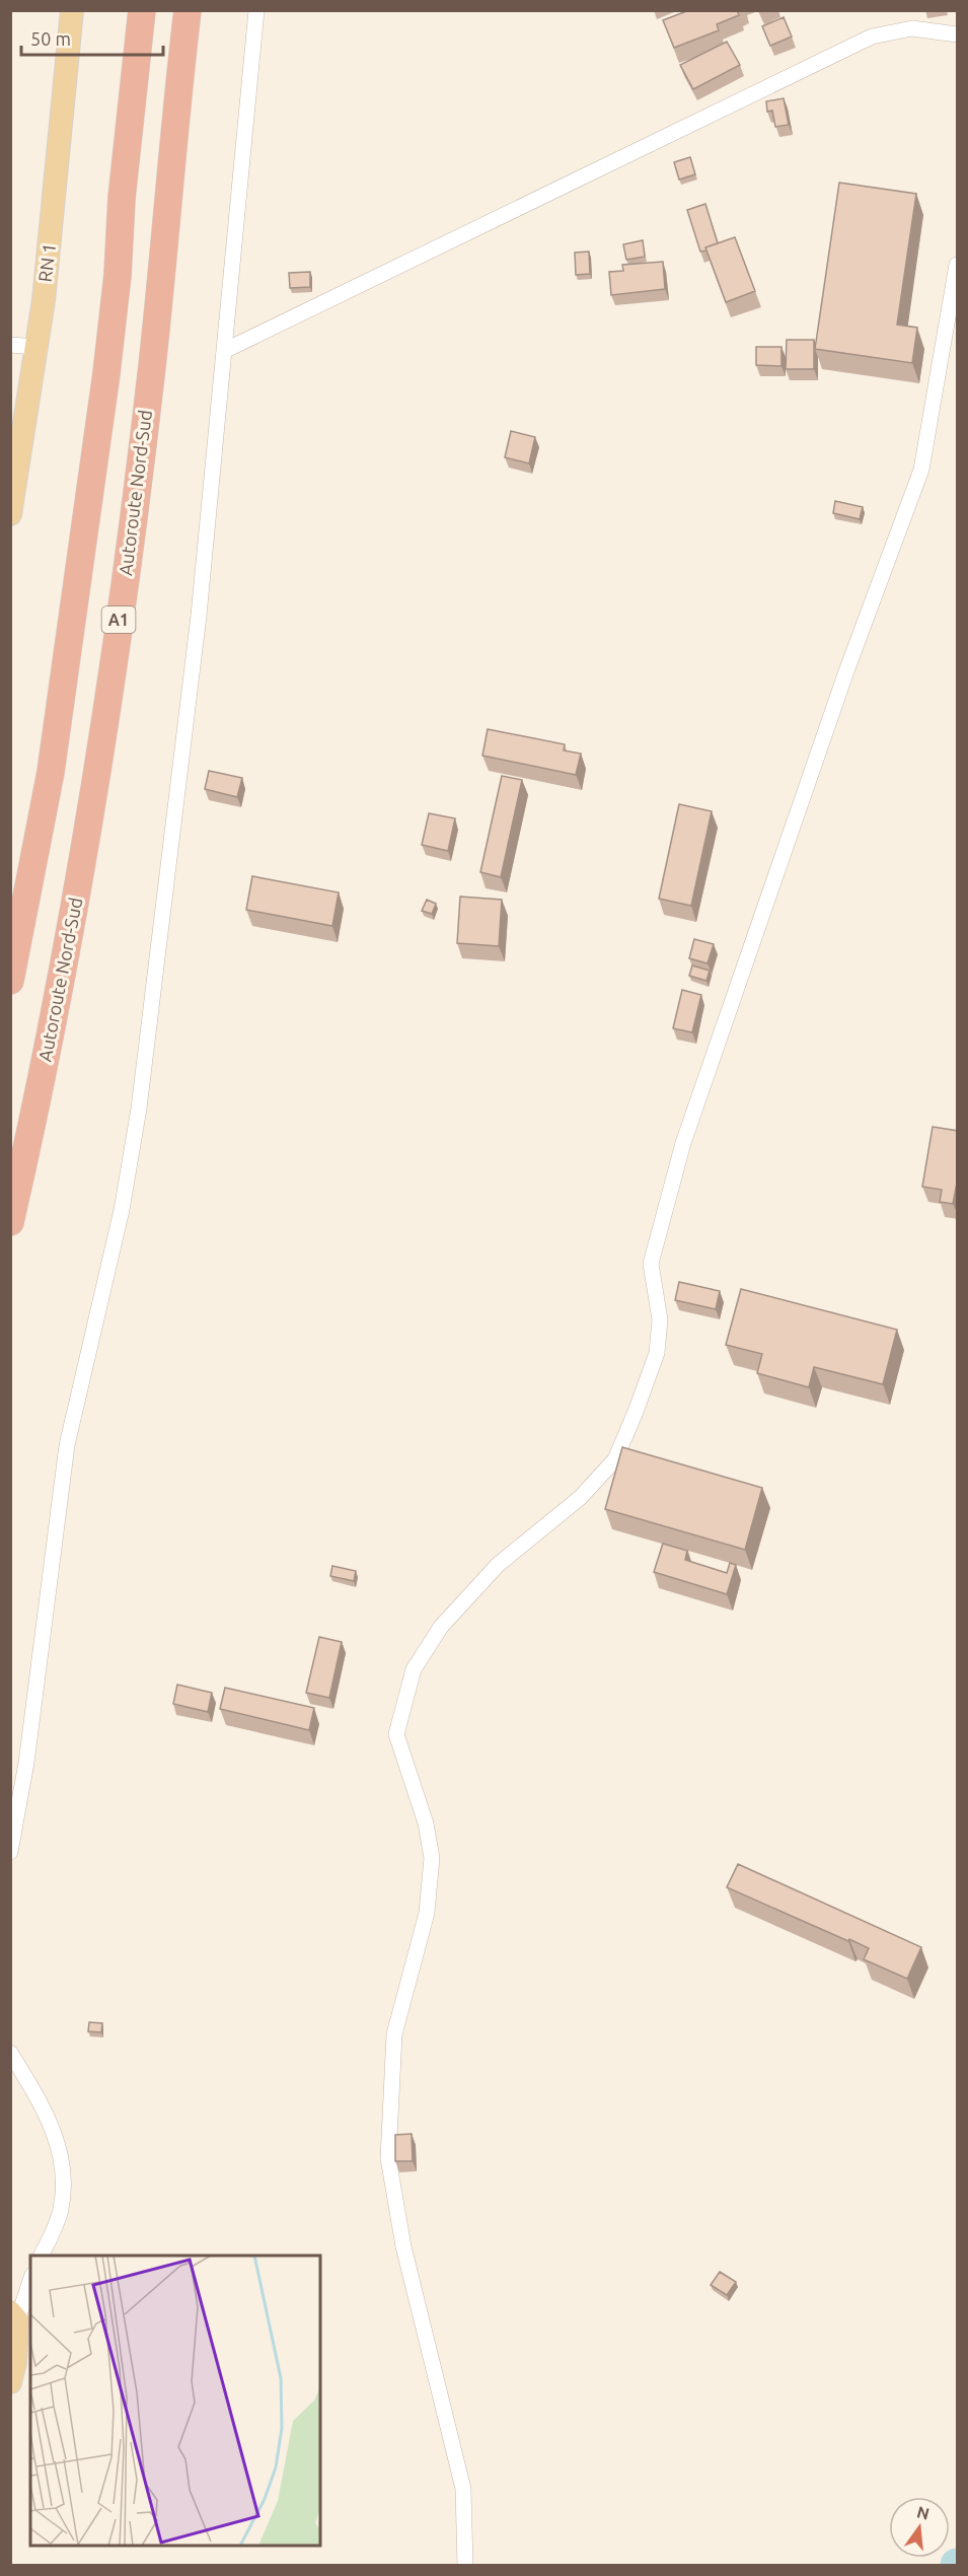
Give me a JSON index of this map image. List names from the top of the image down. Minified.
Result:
{"streets":{"highway":["Autoroute Nord-Sud","A1"],"main road":["RN 1"]},"scale_bar":"50 m","north":"top"}
